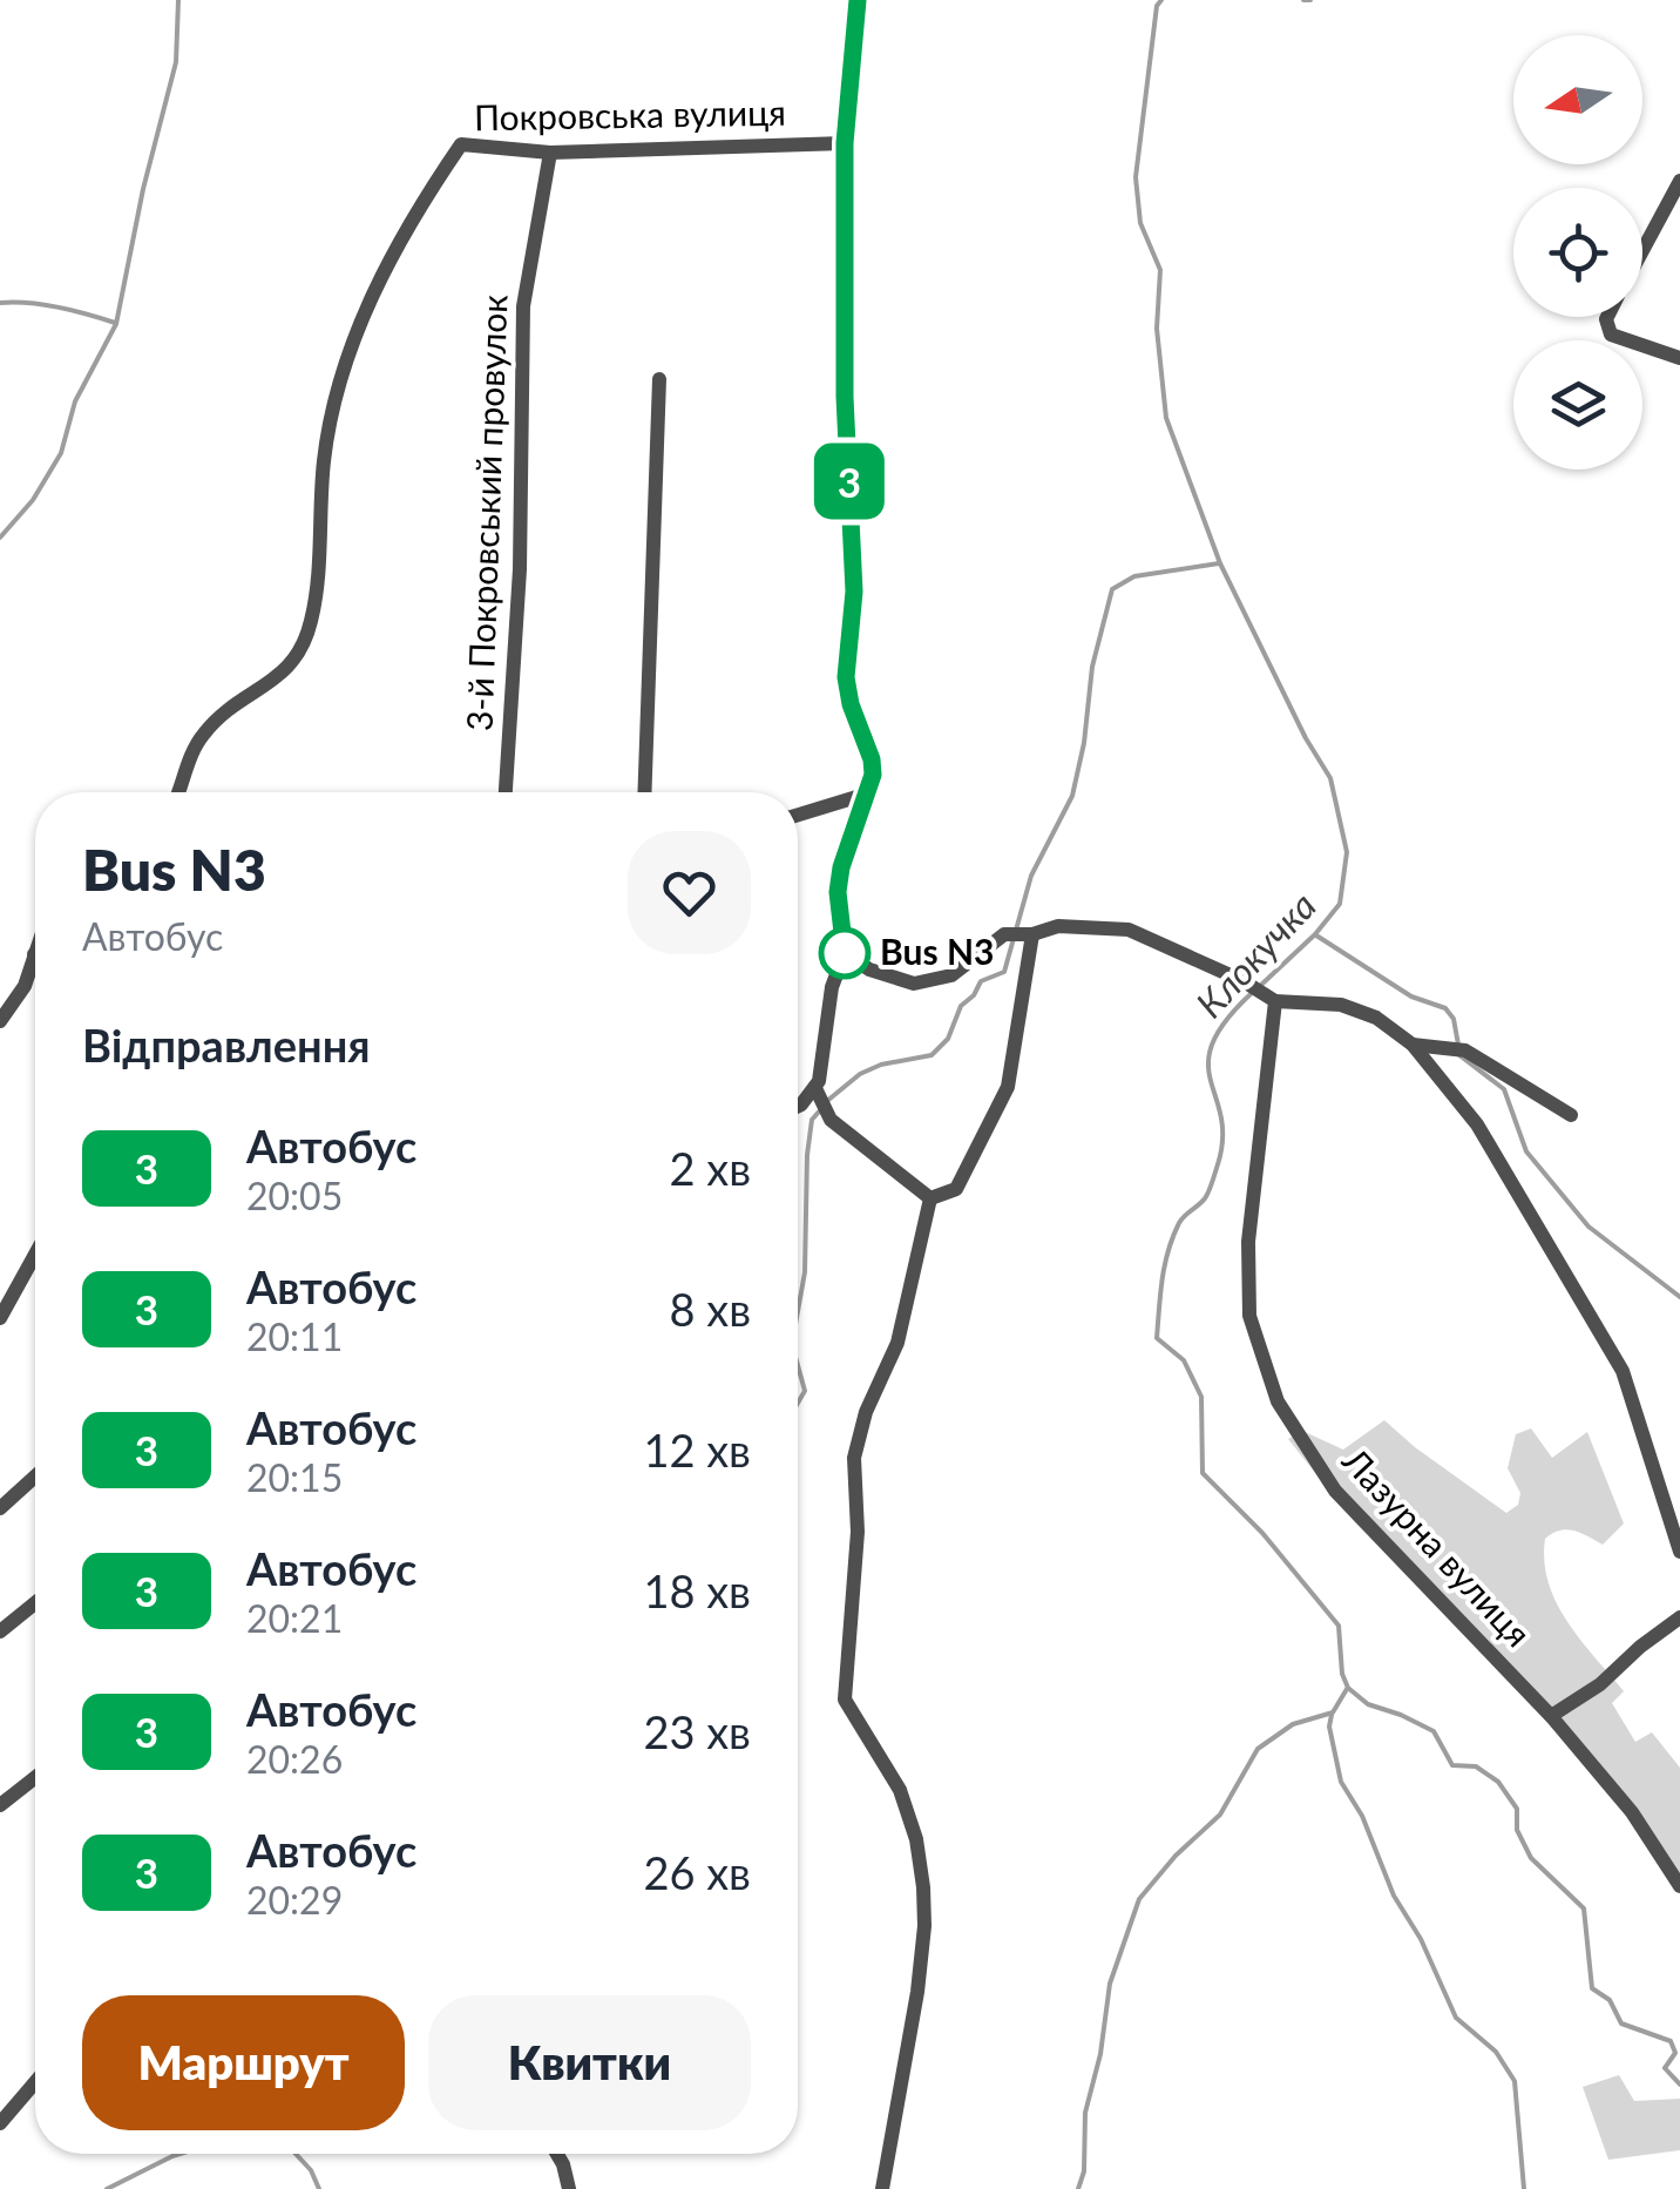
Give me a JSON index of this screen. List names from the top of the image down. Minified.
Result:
{"streets":{"street":["Покровська вулиця","3-й Покровський провулок","Лазурна вулиця"]},"crossings":[["Покровська вулиця","3-й Покровський провулок"]],"water":["Клокучка"],"places":["Bus N3"],"lines":["bus line 3"],"north":"left","page":{"on_map":"3","heading":[["Bus N3","Автобус"],"Відправлення"],"list":[{"mark":"3","name":"Автобус","note":"20:05","value":"2 хв"},{"mark":"3","name":"Автобус","note":"20:11","value":"8 хв"},{"mark":"3","name":"Автобус","note":"20:15","value":"12 хв"},{"mark":"3","name":"Автобус","note":"20:21","value":"18 хв"},{"mark":"3","name":"Автобус","note":"20:26","value":"23 хв"},{"mark":"3","name":"Автобус","note":"20:29","value":"26 хв"}],"buttons":["Маршрут","Квитки"]}}
